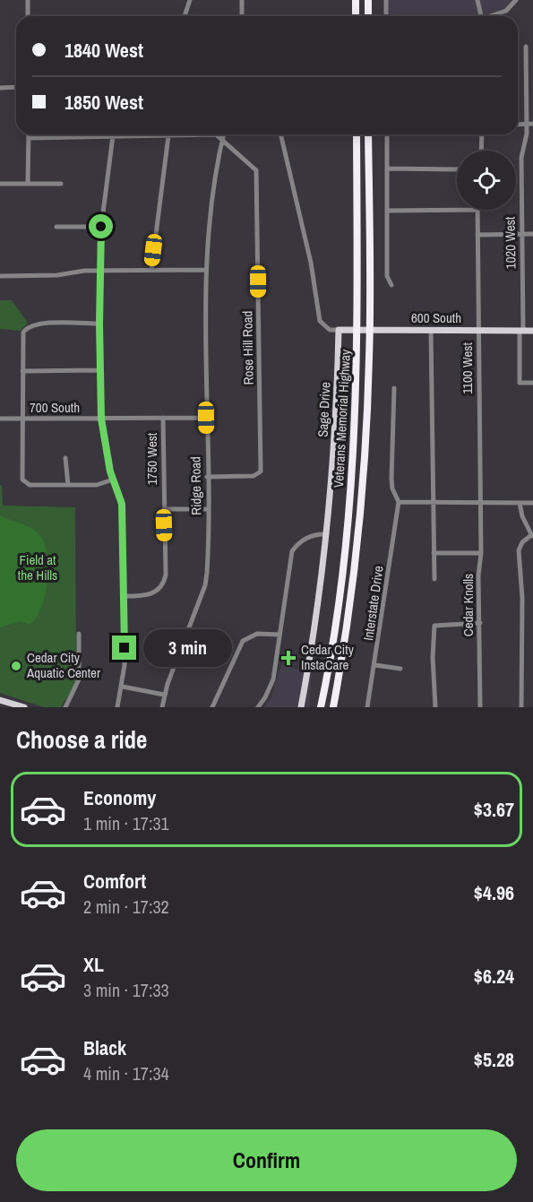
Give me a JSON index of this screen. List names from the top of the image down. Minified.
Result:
{"streets":{"highway":["Veterans Memorial Highway"],"main road":["600 South","Sage Drive"],"street":["1020 West","Rose Hill Road","1100 West","700 South","1750 West","Ridge Road","Interstate Drive","Cedar Knolls"]},"crossings":[["1020 West","600 South"],["600 South","1100 West"],["600 South","Sage Drive"],["Rose Hill Road","Ridge Road"],["1100 West","Cedar Knolls"],["700 South","1750 West"],["700 South","Ridge Road"]],"parks":["Field at the Hills"],"places":{"health":["Cedar City InstaCare"],"other":["Cedar City Aquatic Center"]},"page":{"banner":["1840 West","1850 West"],"bubble":"3 min","heading":"Choose a ride","list":[{"name":"Economy","note":"1 min · 17:31","value":"$3.67"},{"name":"Comfort","note":"2 min · 17:32","value":"$4.96"},{"name":"XL","note":"3 min · 17:33","value":"$6.24"},{"name":"Black","note":"4 min · 17:34","value":"$5.28"}],"buttons":"Confirm"}}
